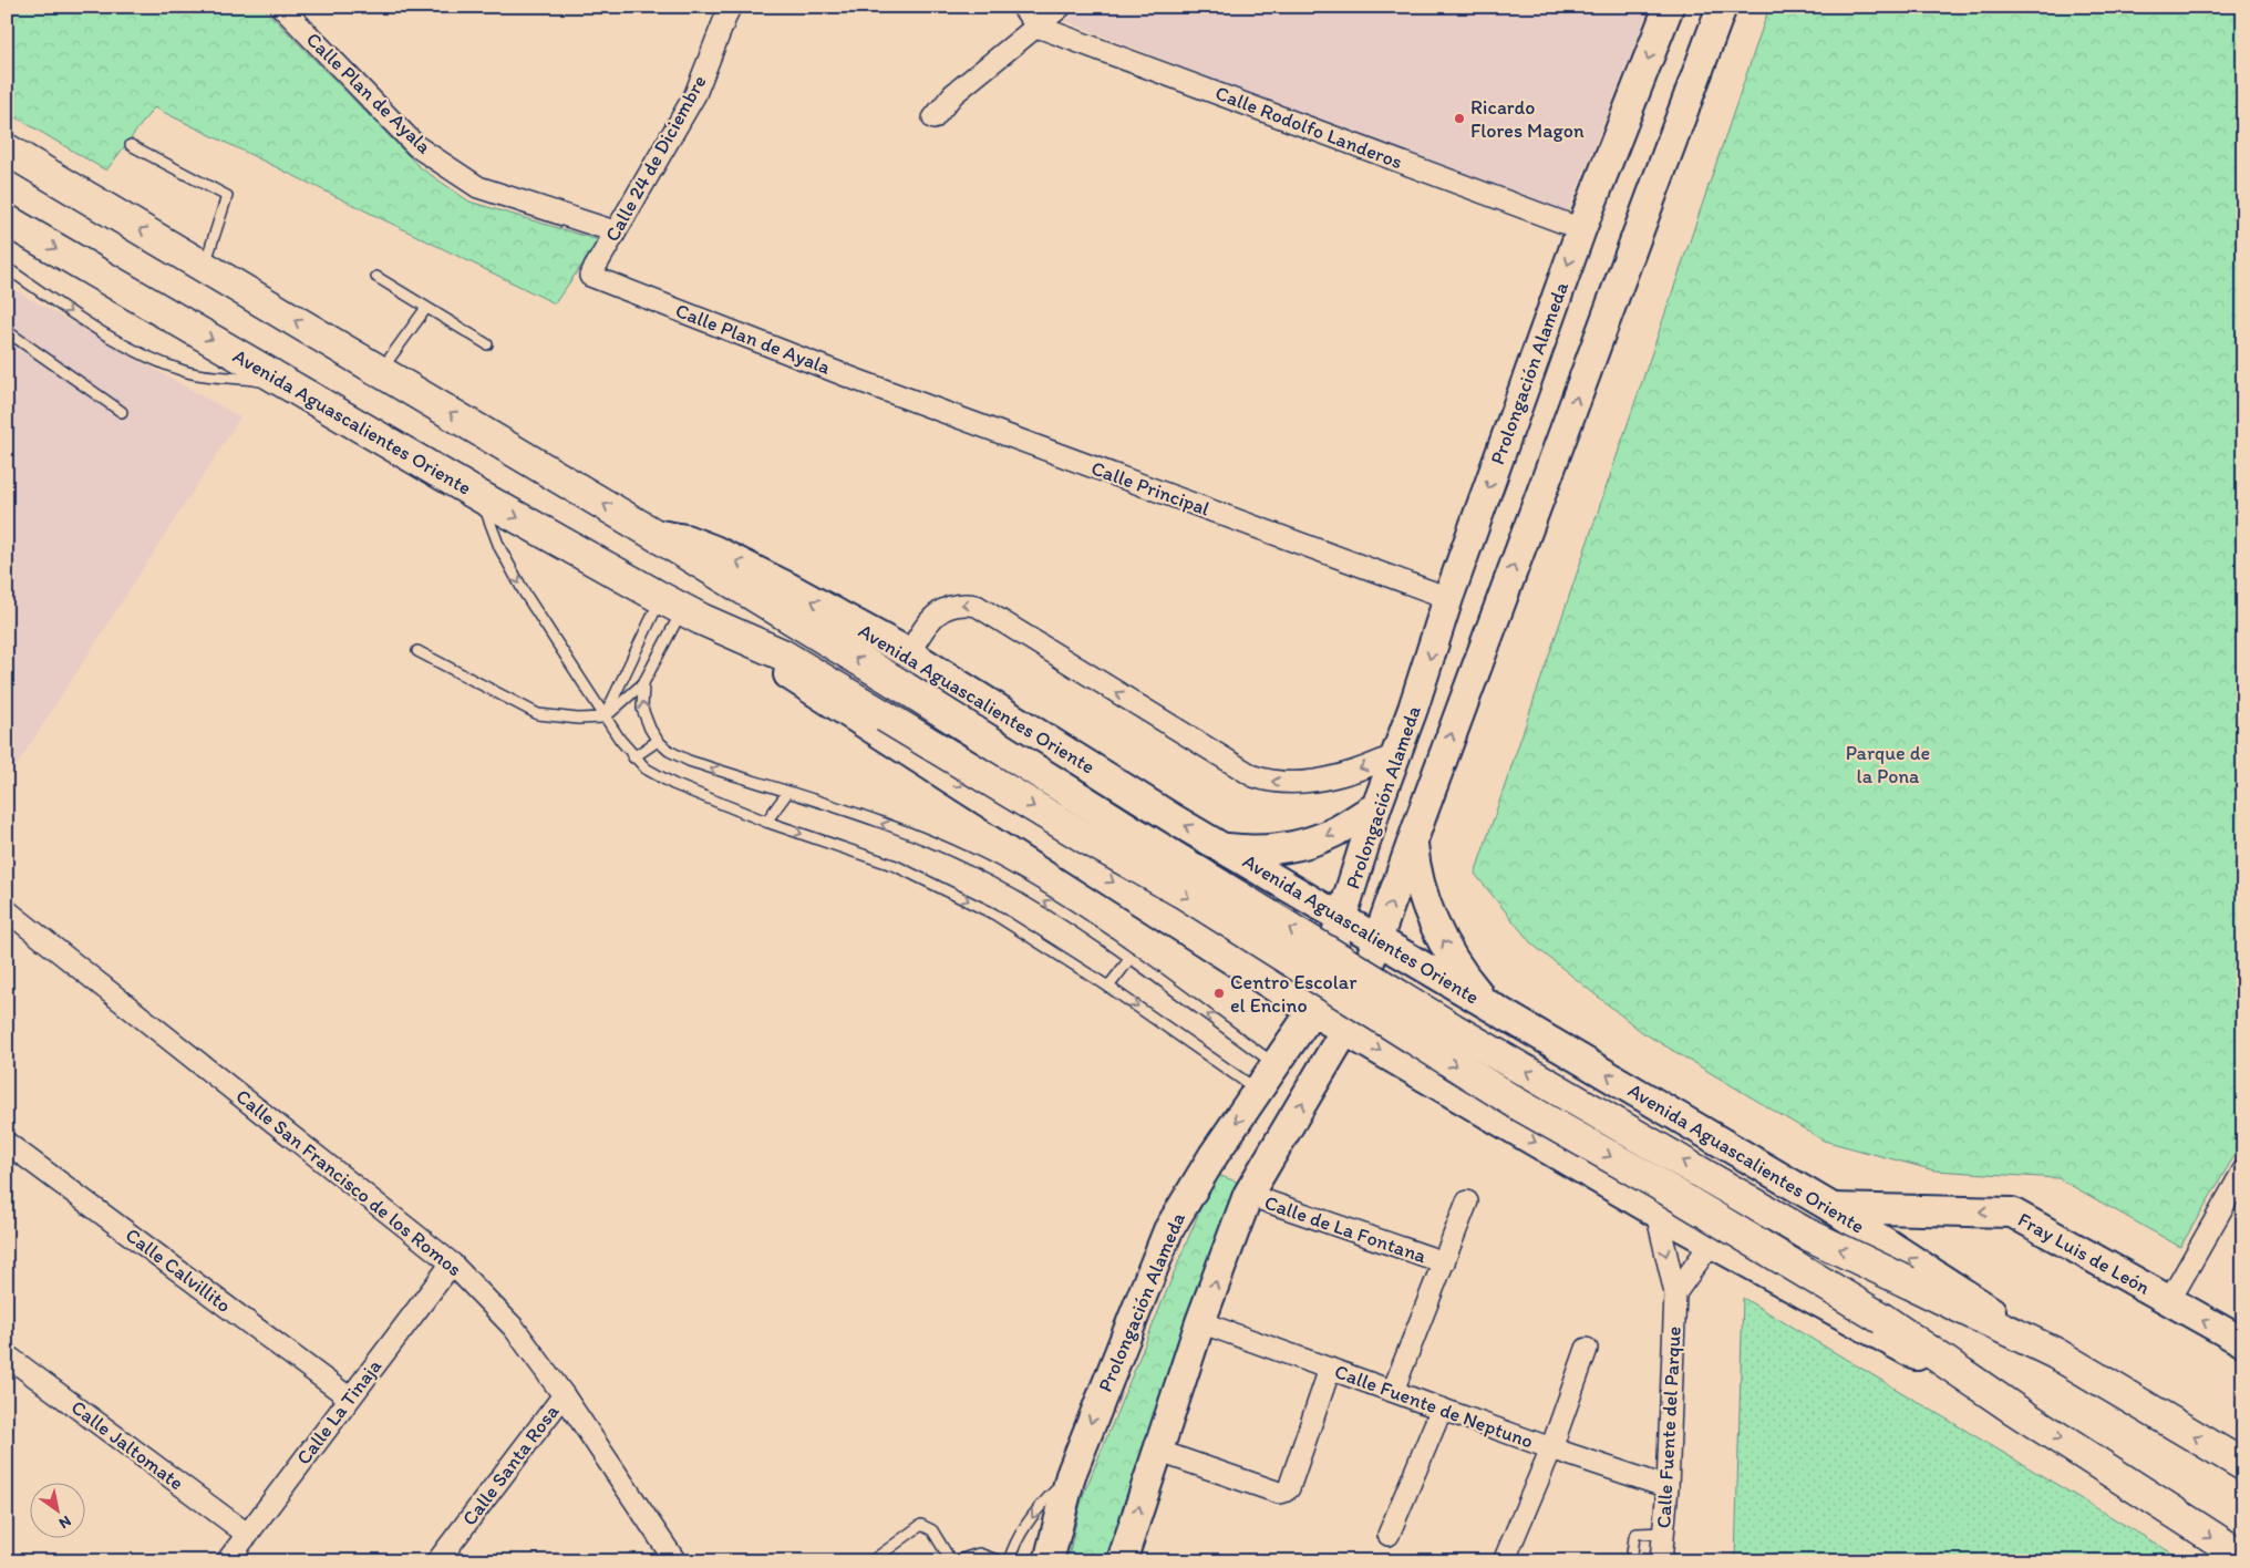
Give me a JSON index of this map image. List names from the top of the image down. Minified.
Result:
{"streets":{"main road":["Avenida Aguascalientes Oriente"],"street":["Calle Plan de Ayala","Calle Rodolfo Landeros","Calle 24 de Diciembre","Prolongación Alameda","Calle Principal","Calle San Francisco de los Romos","Calle de La Fontana","Fray Luis de León","Calle Calvillito","Calle Fuente de Neptuno","Calle La Tinaja","Calle Fuente del Parque","Calle Jaltomate","Calle Santa Rosa"]},"crossings":[["Calle Plan de Ayala","Calle 24 de Diciembre"],["Calle Plan de Ayala","Calle Principal"],["Calle Rodolfo Landeros","Prolongación Alameda"],["Prolongación Alameda","Avenida Aguascalientes Oriente"],["Prolongación Alameda","Calle Principal"],["Avenida Aguascalientes Oriente","Fray Luis de León"],["Avenida Aguascalientes Oriente","Calle Fuente del Parque"],["Calle San Francisco de los Romos","Calle La Tinaja"],["Calle San Francisco de los Romos","Calle Santa Rosa"],["Calle Calvillito","Calle La Tinaja"],["Calle Fuente de Neptuno","Calle Fuente del Parque"],["Calle La Tinaja","Calle Jaltomate"]],"one_way":["Fray Luis de León"],"parks":["Parque de la Pona"],"places":["Ricardo Flores Magon","Centro Escolar el Encino"],"north":"bottom right"}
